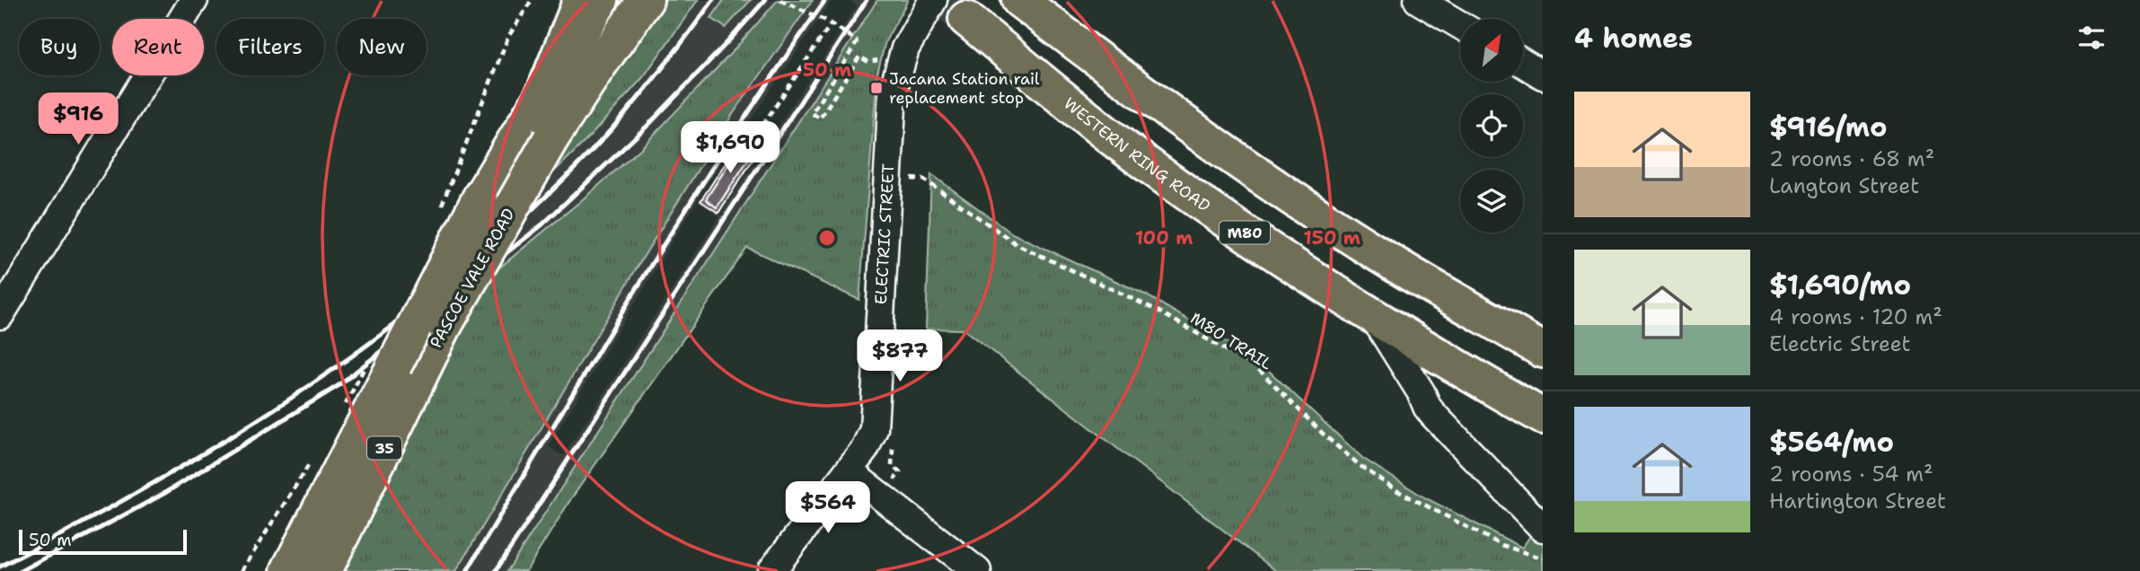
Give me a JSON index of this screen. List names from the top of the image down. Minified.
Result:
{"streets":{"main road":["WESTERN RING ROAD","M80","PASCOE VALE ROAD","35"],"street":["ELECTRIC STREET"],"path":["M80 TRAIL"]},"places":{"transit":["Jacana Station rail replacement stop"]},"scale_bar":"50 m","north":"top right","page":{"heading":"4 homes","chip":["Buy","Rent","Filters","New"],"list":[{"name":"$916/mo","note":"2 rooms · 68 m² · Langton Street"},{"name":"$1,690/mo","note":"4 rooms · 120 m² · Electric Street"},{"name":"$564/mo","note":"2 rooms · 54 m² · Hartington Street"}],"price":["$916","$1,690","$877","$564"],"scale":"50 m"},"rings":["50 m","100 m","150 m"]}
